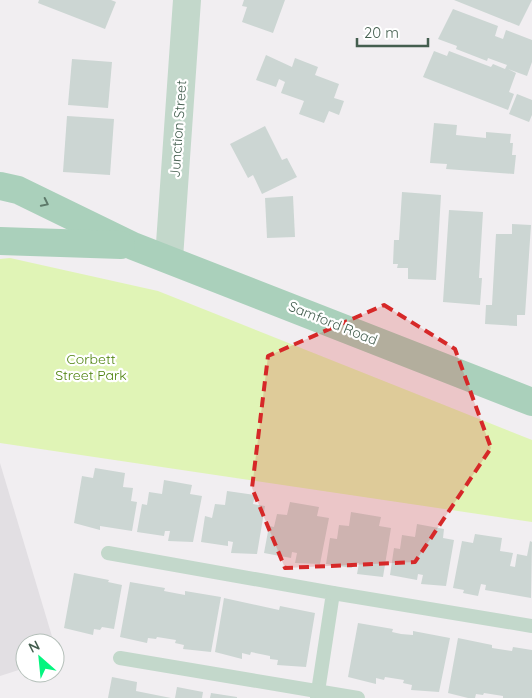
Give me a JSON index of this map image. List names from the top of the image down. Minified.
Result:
{"streets":{"main road":["Samford Road"],"street":["Junction Street"]},"crossings":[["Junction Street","Samford Road"]],"parks":["Corbett Street Park"],"scale_bar":"20 m","north":"top left"}
